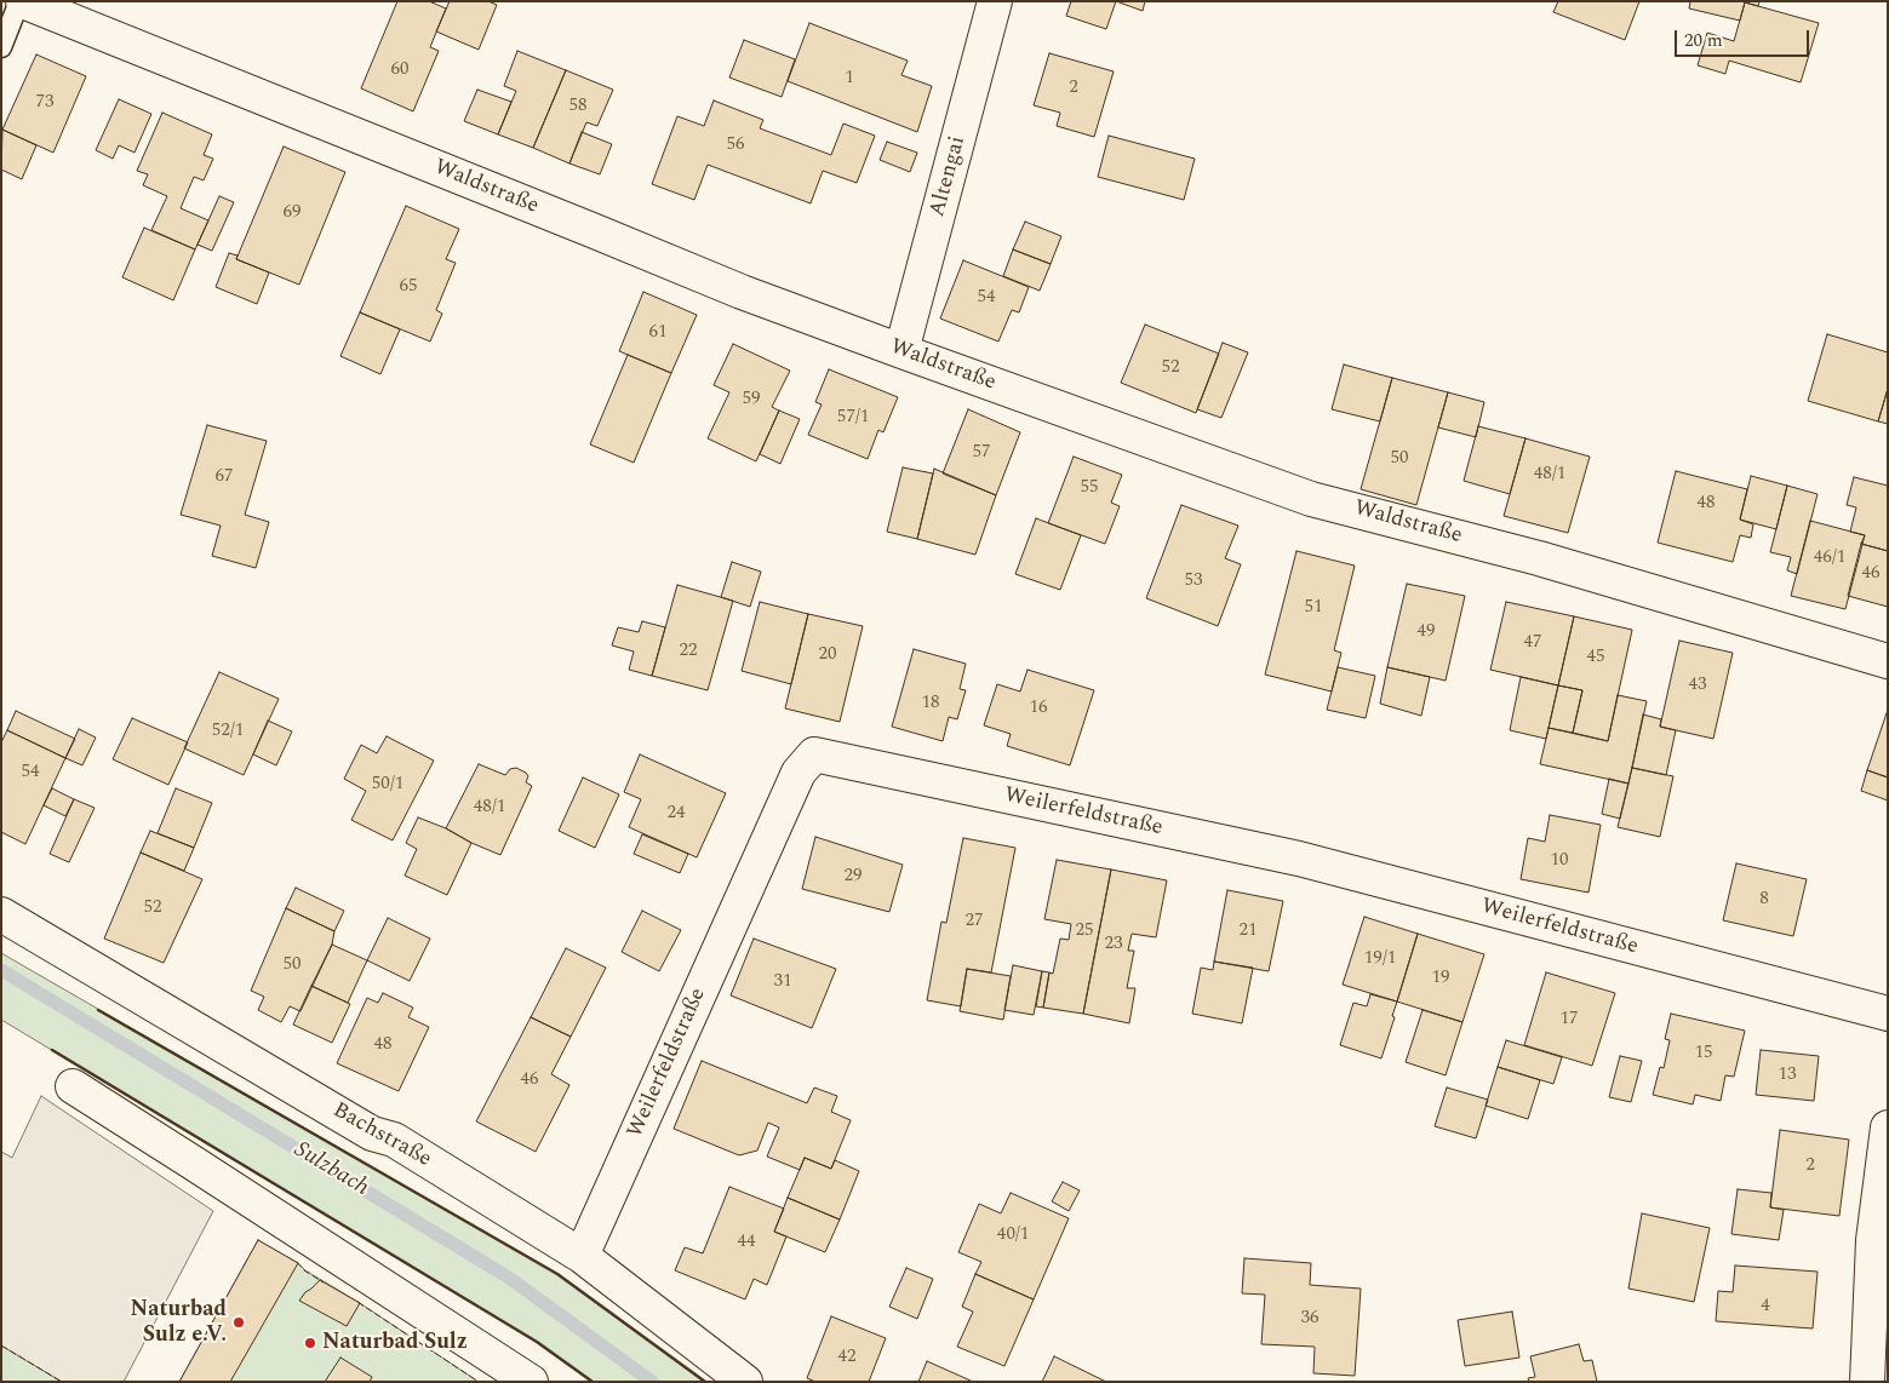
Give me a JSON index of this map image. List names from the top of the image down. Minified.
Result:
{"streets":{"street":["Altengai","Waldstraße","Weilerfeldstraße","Bachstraße"]},"crossings":[["Altengai","Waldstraße"],["Weilerfeldstraße","Bachstraße"]],"water":["Sulzbach"],"places":["Naturbad Sulz e.V.","Naturbad Sulz"],"house_numbers":["60","1","2","73","58","56","69","65","54","61","52","59","57/1","57","50","48/1","67","55","48","46/1","46","53","51","49","47","22","20","45","43","18","16","52/1","54","50/1","48/1","24","10","29","8","52","27","25","21","23","19/1","50","19","31","17","48","15","13","46","2","40/1","44","4","36","42"],"scale_bar":"20 m"}
